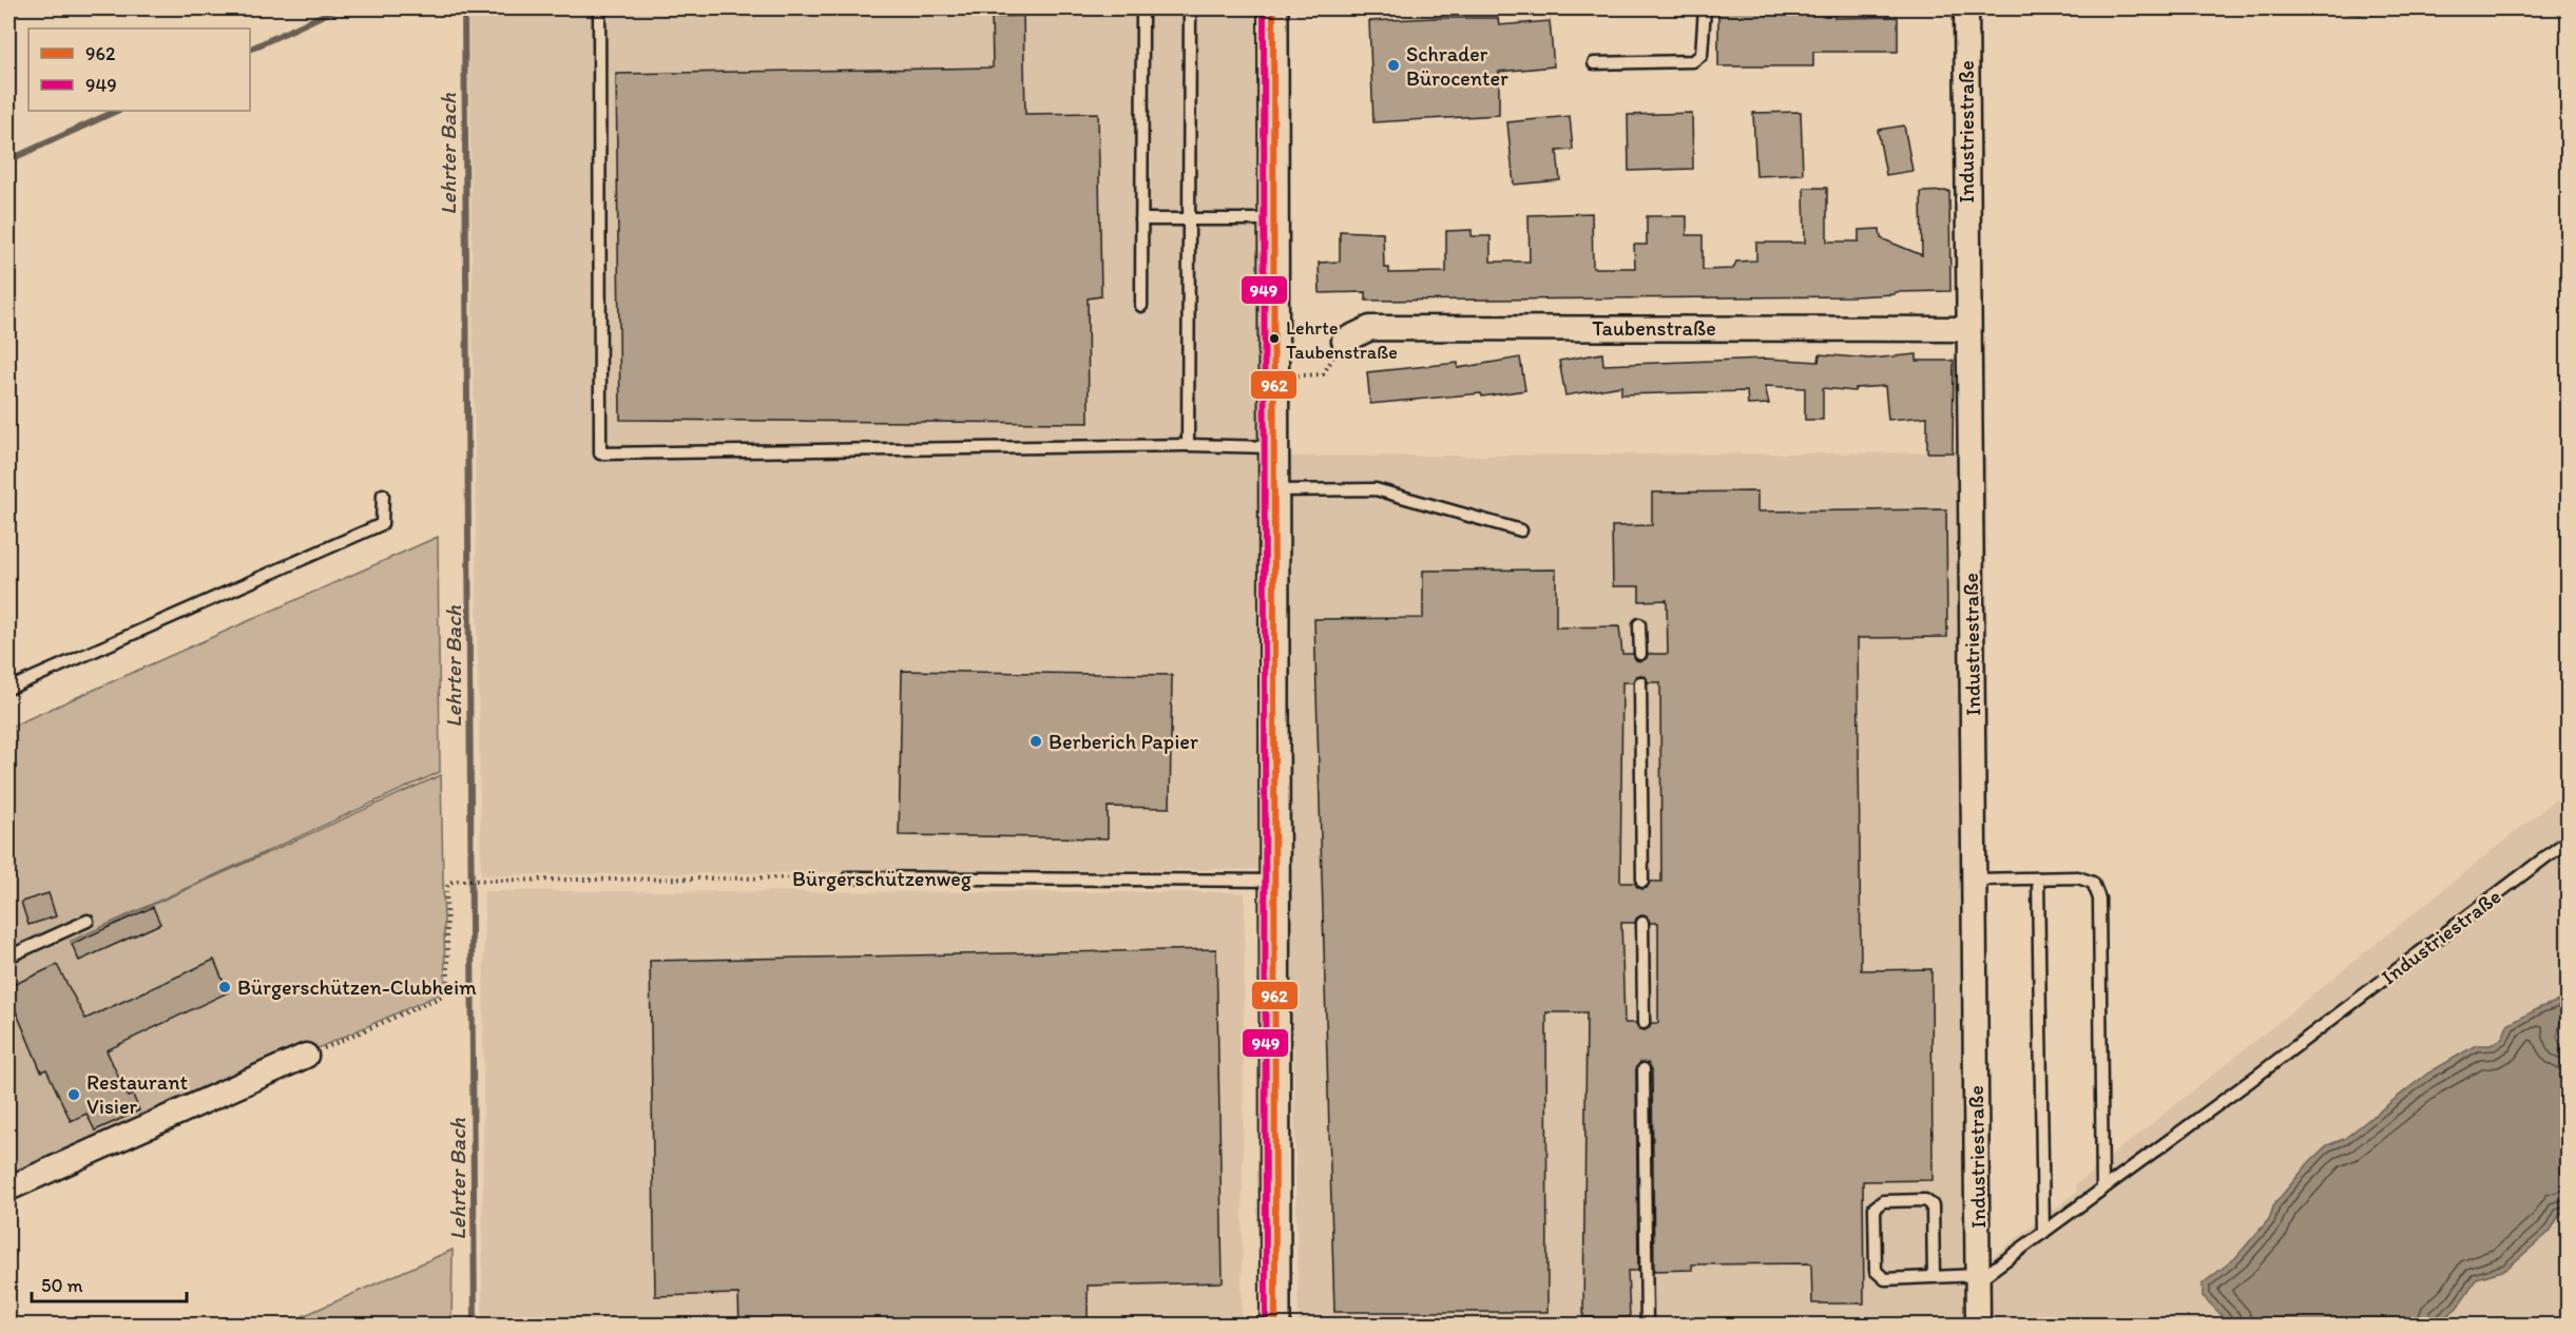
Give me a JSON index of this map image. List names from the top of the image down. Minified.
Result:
{"streets":{"street":["Industriestraße","Taubenstraße"],"lane":["Bürgerschützenweg"]},"crossings":[["Industriestraße","Taubenstraße"]],"water":["Lehrter Bach"],"places":["Schrader Bürocenter","Lehrte Taubenstraße","Berberich Papier","Bürgerschützen-Clubheim","Restaurant Visier"],"lines":["transit line 962","transit line 949"],"legend":["962","949"],"scale_bar":"50 m"}
